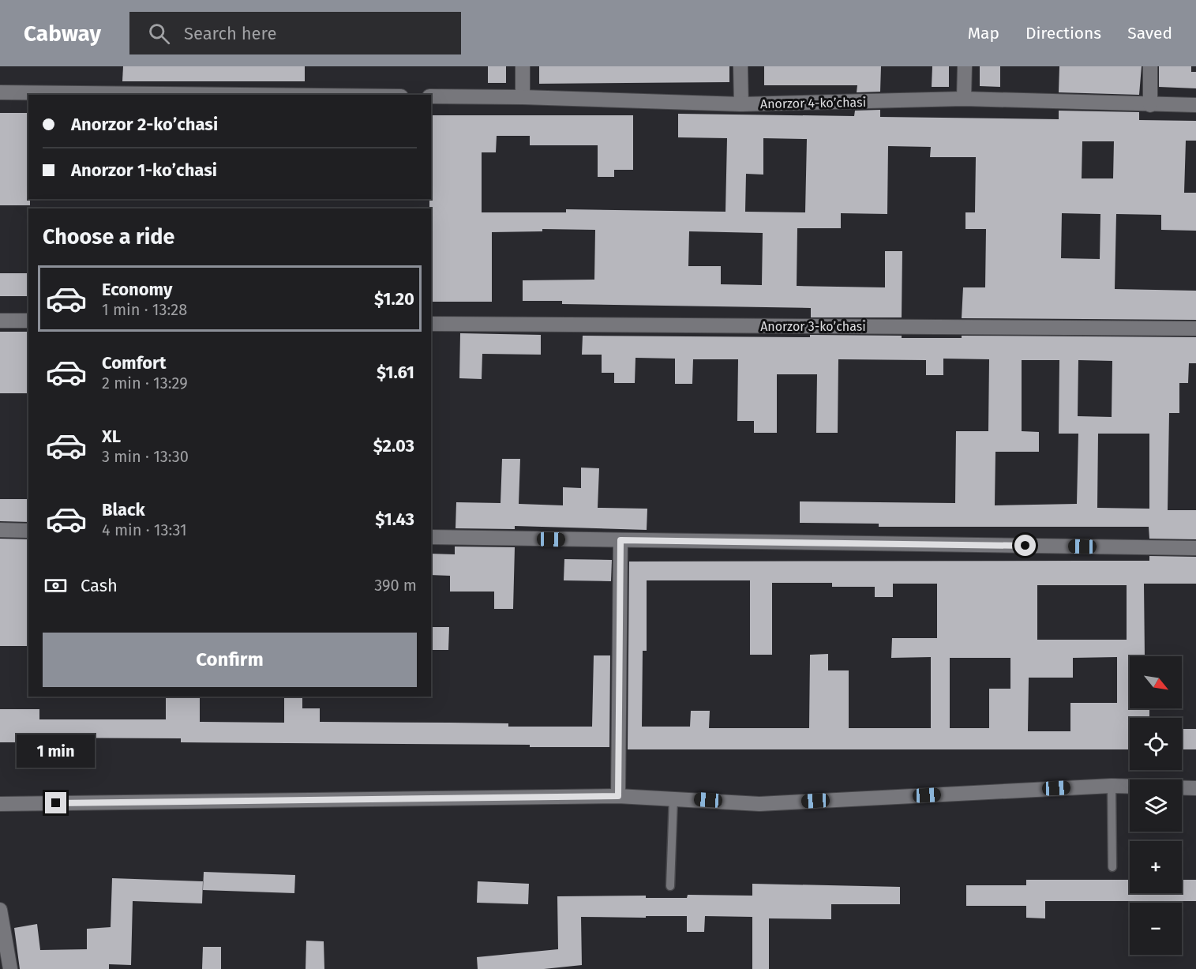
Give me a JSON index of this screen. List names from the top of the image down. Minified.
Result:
{"streets":{"street":["Аnorzor 4-koʼchasi","Аnorzor 3-koʼchasi"]},"north":"bottom right","page":{"header":"Cabway","search":"Search here","nav":["Map","Directions","Saved"],"banner":["Аnorzor 2-koʼchasi","Аnorzor 1-koʼchasi"],"heading":"Choose a ride","list":[{"name":"Economy","note":"1 min · 13:28","value":"$1.20"},{"name":"Comfort","note":"2 min · 13:29","value":"$1.61"},{"name":"XL","note":"3 min · 13:30","value":"$2.03"},{"name":"Black","note":"4 min · 13:31","value":"$1.43"}],"pay":["Cash","390 m"],"buttons":"Confirm","map_buttons":["+","−"],"bubble":"1 min"}}
